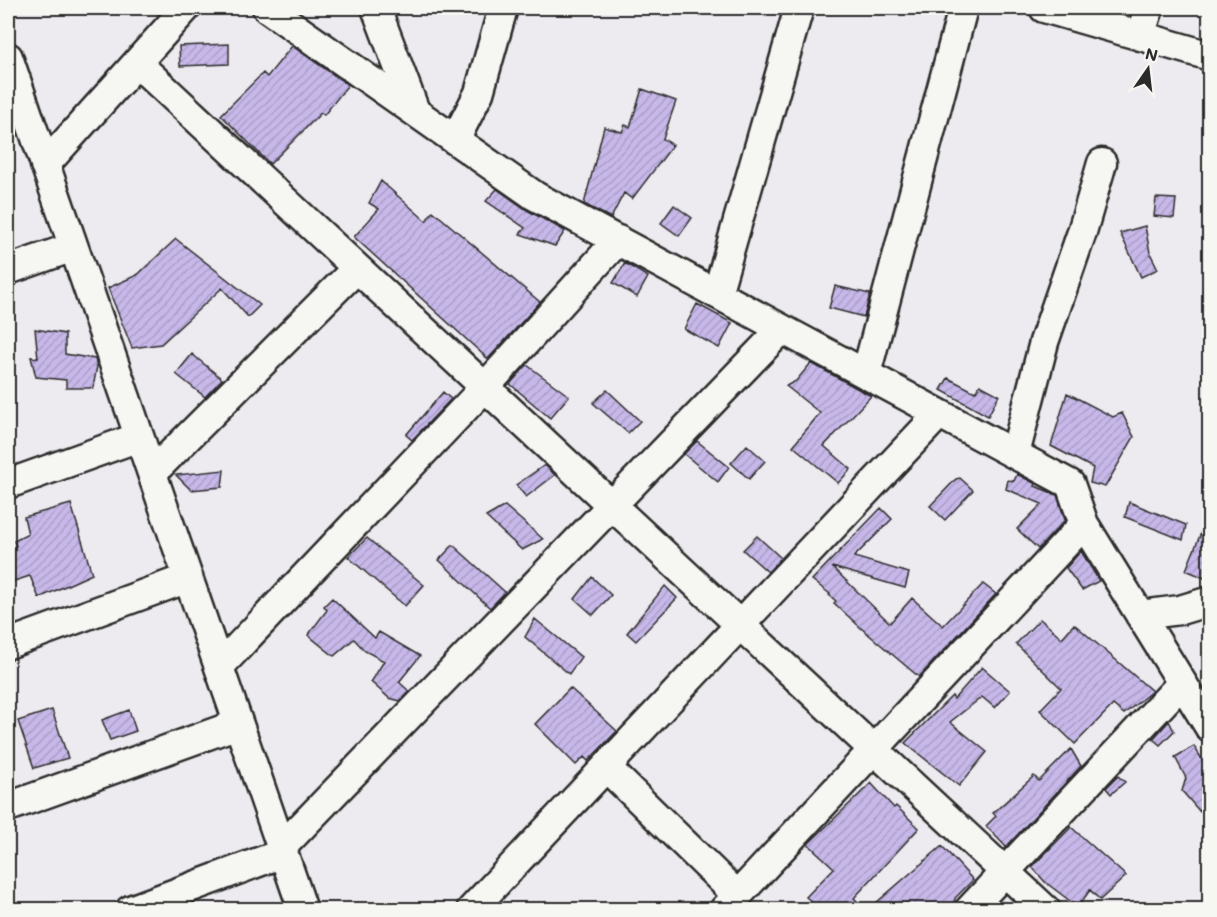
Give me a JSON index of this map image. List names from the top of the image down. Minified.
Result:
{"north":"top"}
